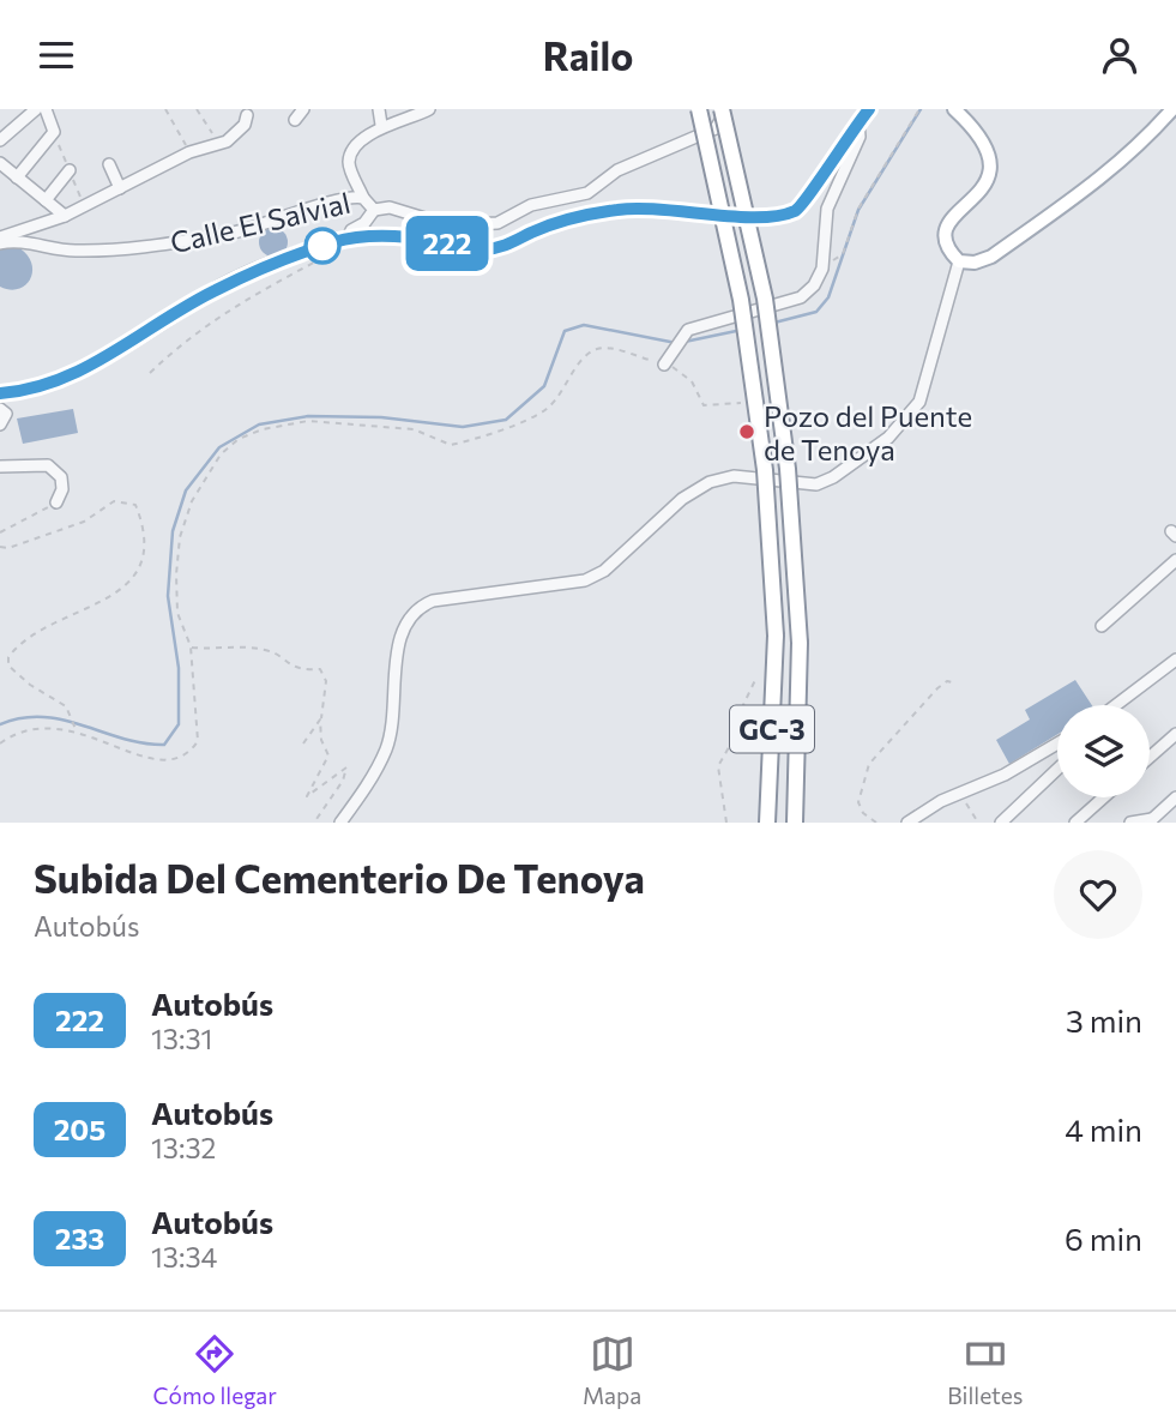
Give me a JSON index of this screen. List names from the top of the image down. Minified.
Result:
{"streets":{"highway":["GC-3"],"street":["Calle El Salvial"]},"places":["Pozo del Puente de Tenoya"],"lines":["bus line 222"],"page":{"header":"Railo","on_map":"222","heading":["Subida Del Cementerio De Tenoya","Autobús"],"list":[{"mark":"222","name":"Autobús","note":"13:31","value":"3 min"},{"mark":"205","name":"Autobús","note":"13:32","value":"4 min"},{"mark":"233","name":"Autobús","note":"13:34","value":"6 min"}],"tabs":["Cómo llegar","Mapa","Billetes"]}}
